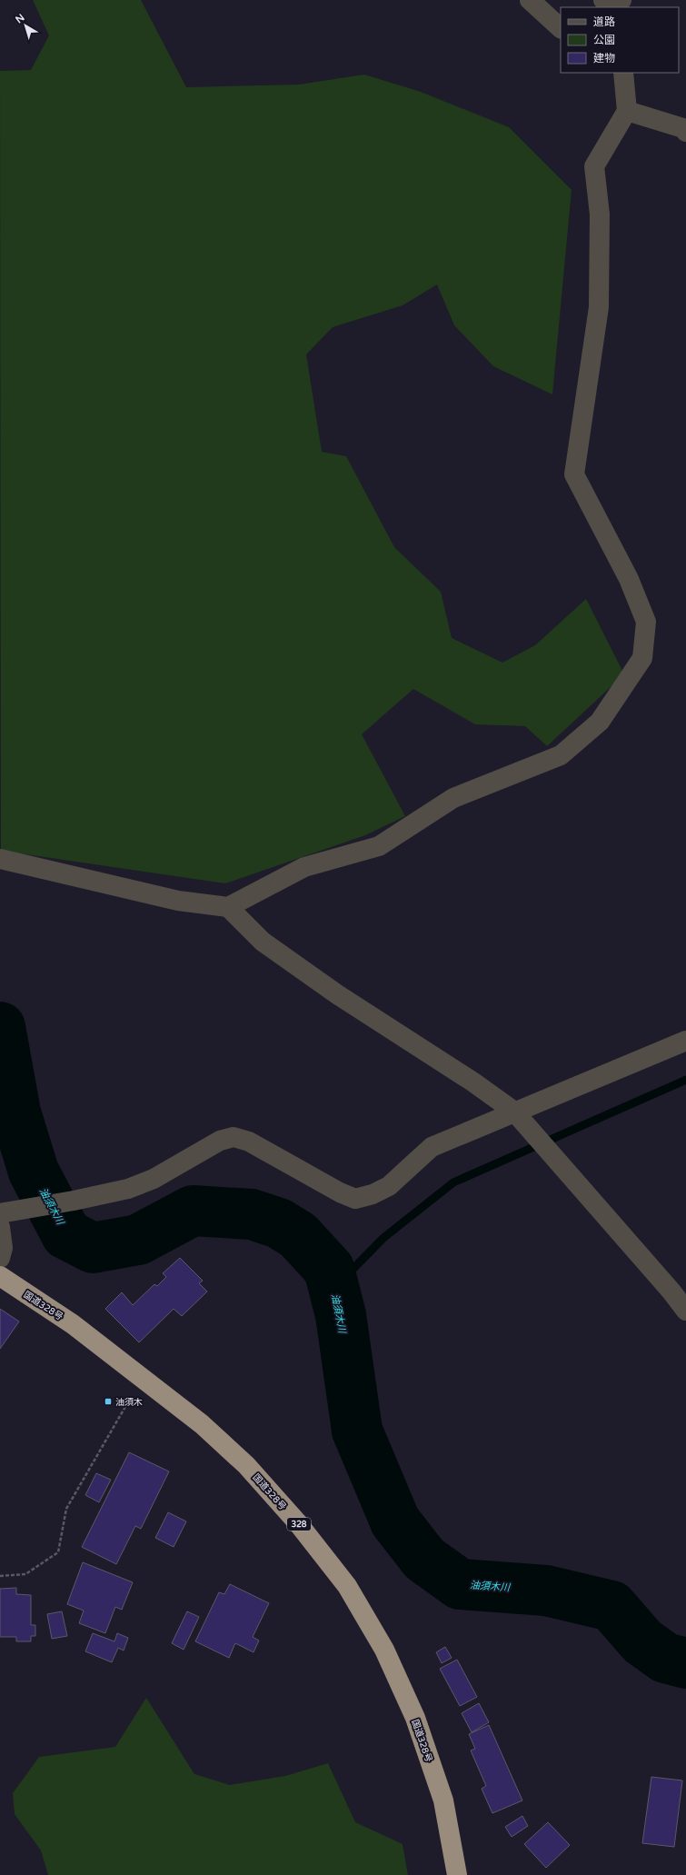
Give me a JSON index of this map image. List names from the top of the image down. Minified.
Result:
{"streets":{"highway":["国道328号","328"]},"water":["油須木川"],"places":{"transit":["油須木"]},"legend":["道路","公園","建物"],"north":"top left"}
